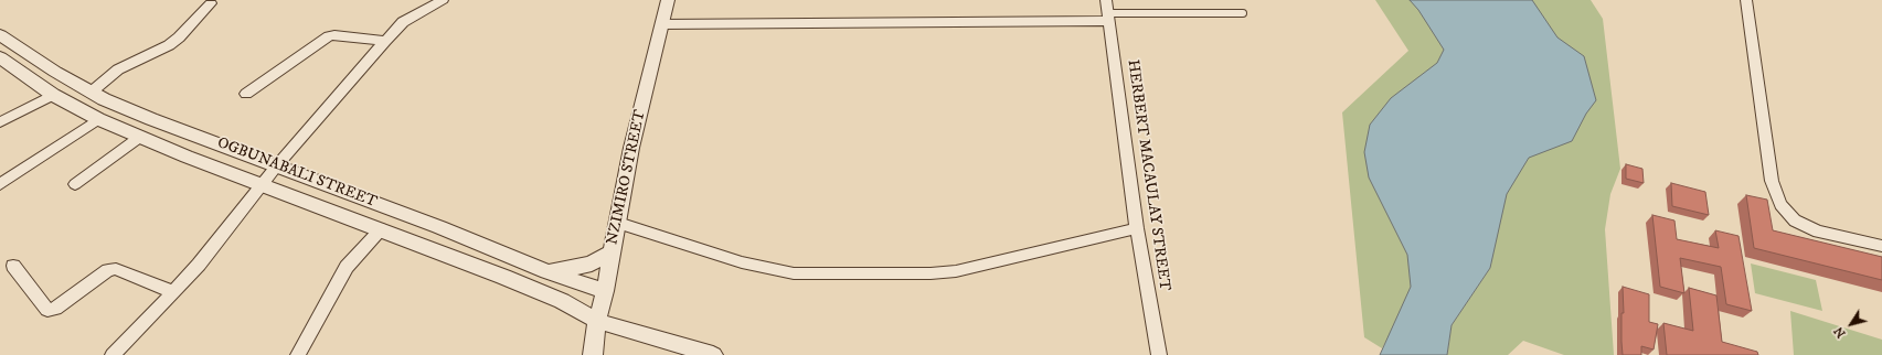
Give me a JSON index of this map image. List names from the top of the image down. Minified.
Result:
{"streets":{"street":["OGBUNABALI STREET","HERBERT MACAULAY STREET","NZIMIRO STREET"]},"crossings":[["OGBUNABALI STREET","NZIMIRO STREET"]],"north":"bottom left"}
